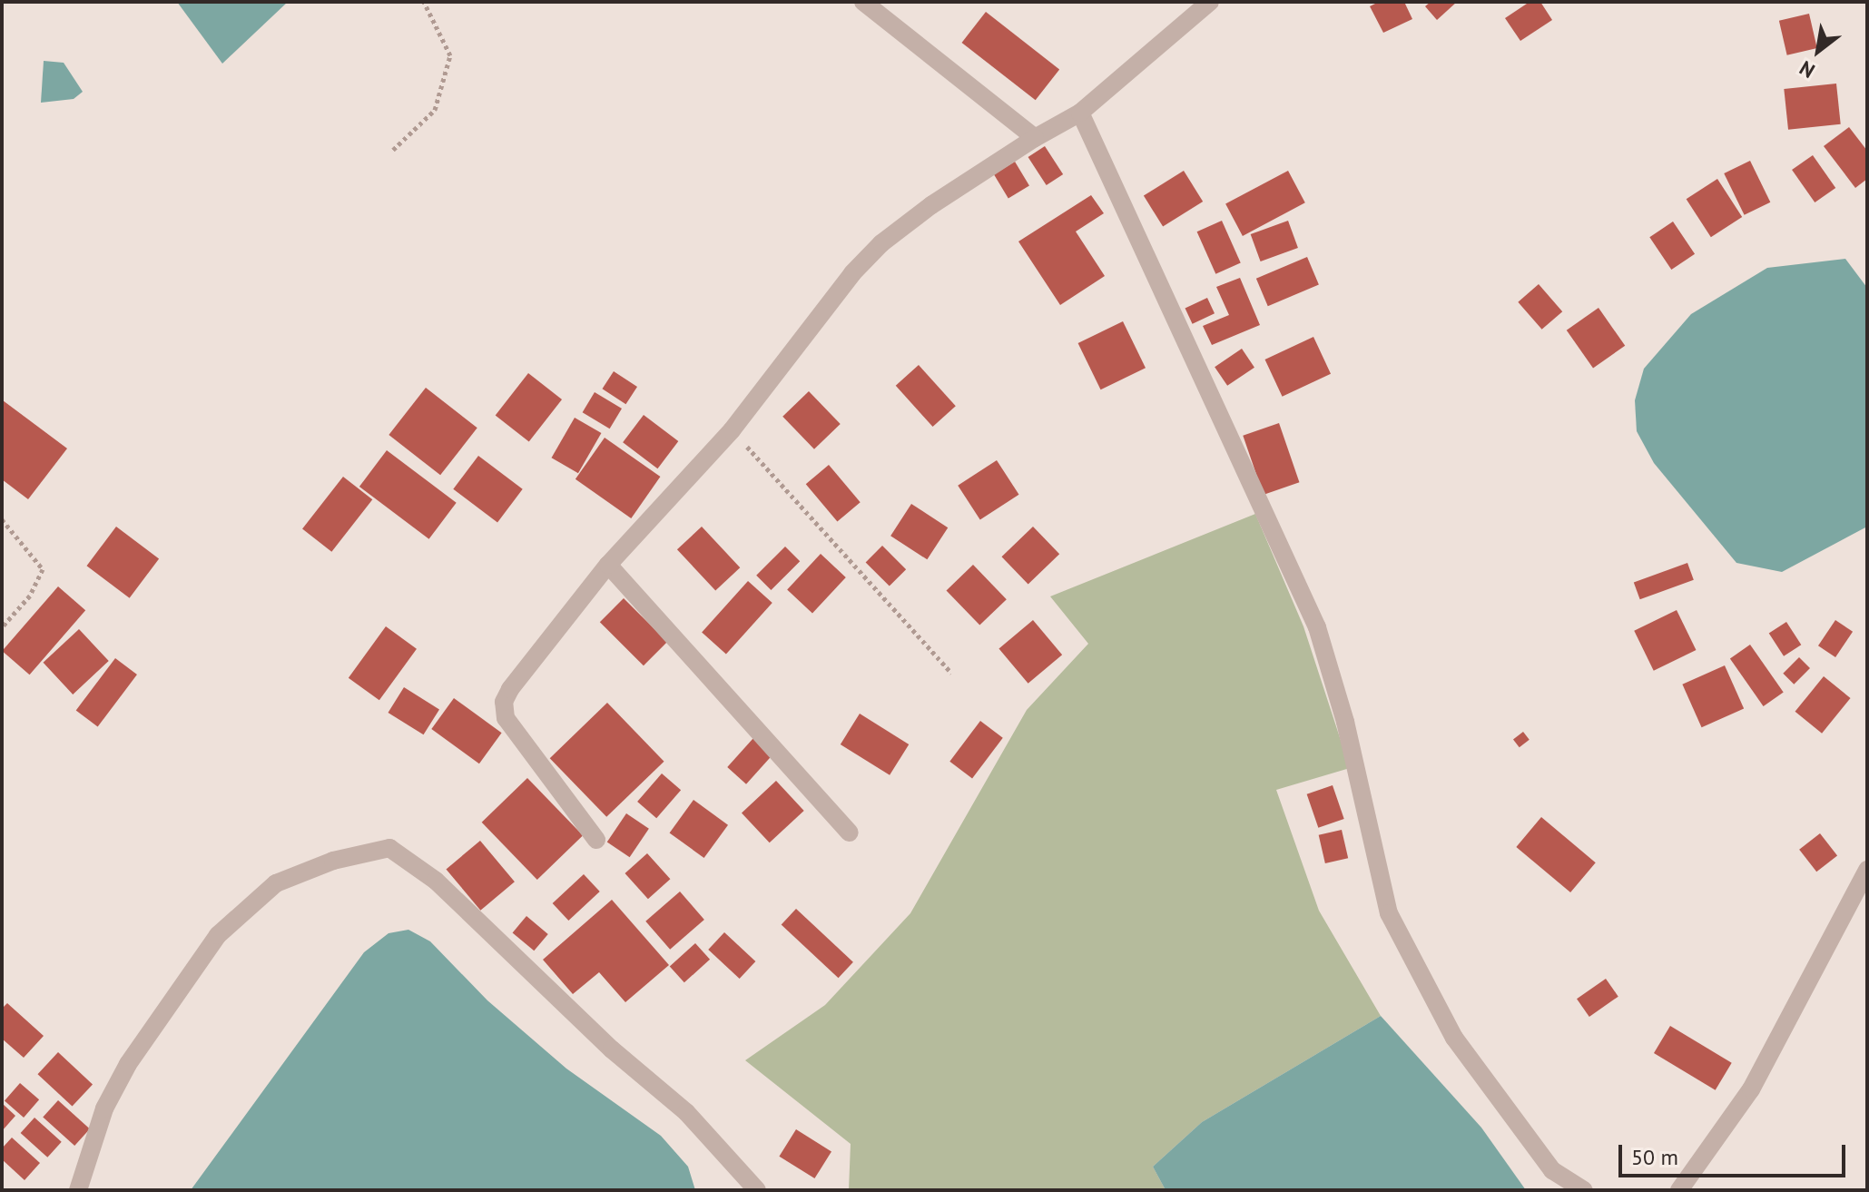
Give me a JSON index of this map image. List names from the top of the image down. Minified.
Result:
{"scale_bar":"50 m","north":"bottom left"}
